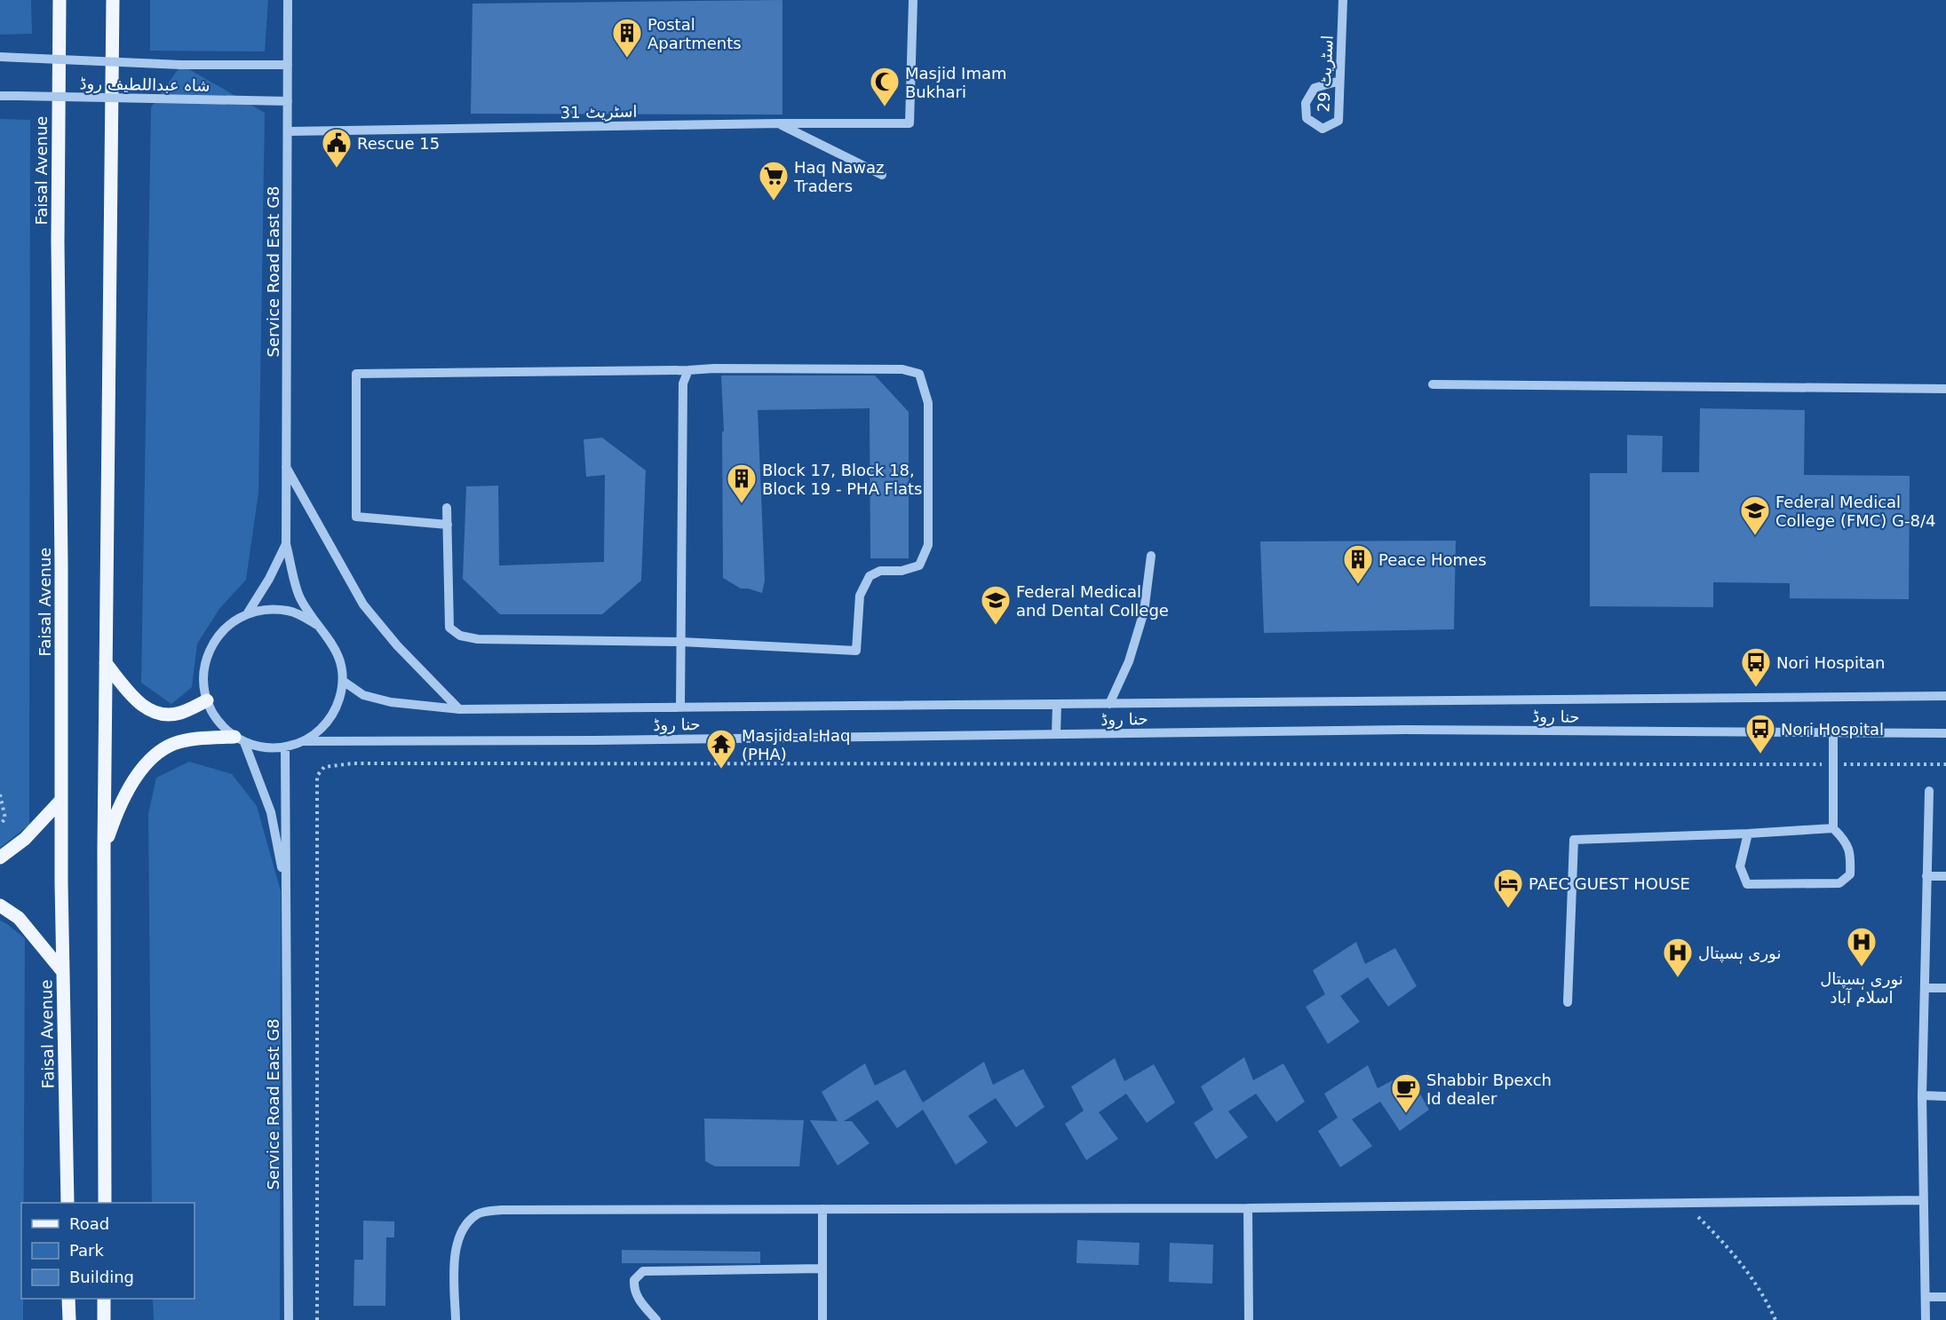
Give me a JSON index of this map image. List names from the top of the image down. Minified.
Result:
{"streets":{"main road":["Faisal Avenue"],"street":["اسٹریٹ 29","شاہ عبداللطیف روڈ","اسٹریٹ 31","Service Road East G8","حنا روڈ"]},"crossings":[["شاہ عبداللطیف روڈ","Service Road East G8"],["اسٹریٹ 31","Service Road East G8"],["Service Road East G8","حنا روڈ"]],"places":{"building":["Postal Apartments","Block 17, Block 18, Block 19 - PHA Flats","Peace Homes"],"mosque":["Masjid Imam Bukhari"],"public building":["Rescue 15"],"supermarket":["Haq Nawaz Traders"],"school or university":["Federal Medical College (FMC) G-8/4","Federal Medical and Dental College"],"bus stop":["Nori Hospitan","Nori Hospital"],"temple":["Masjid-al-Haq (PHA)"],"hotel":["PAEC GUEST HOUSE"],"hospital":["نوری ہسپتال اسلام آباد","نوری ہسپتال"],"cafe":["Shabbir Bpexch Id dealer"]},"legend":["Road","Park","Building"]}
